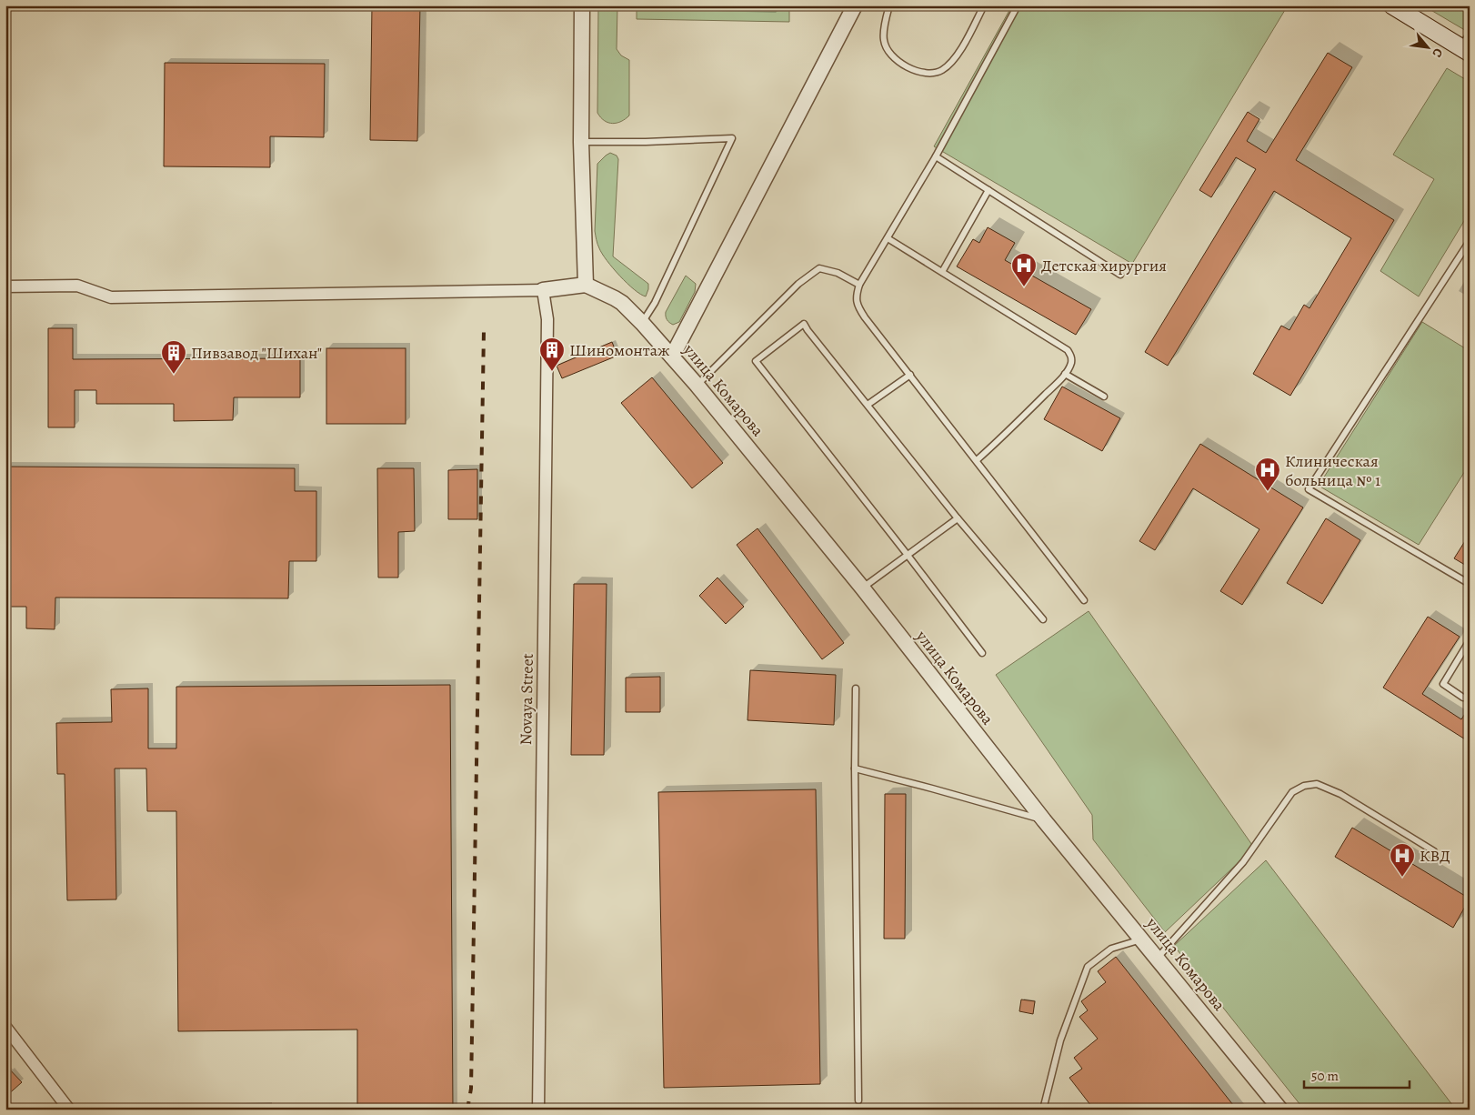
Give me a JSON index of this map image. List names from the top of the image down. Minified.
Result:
{"streets":{"street":["улица Комарова","Novaya Street"]},"places":{"hospital":["Детская хирургия","Клиническая больница № 1","КВД"],"building":["Шиномонтаж","Пивзавод \"Шихан\""]},"scale_bar":"50 m","north":"bottom right"}
